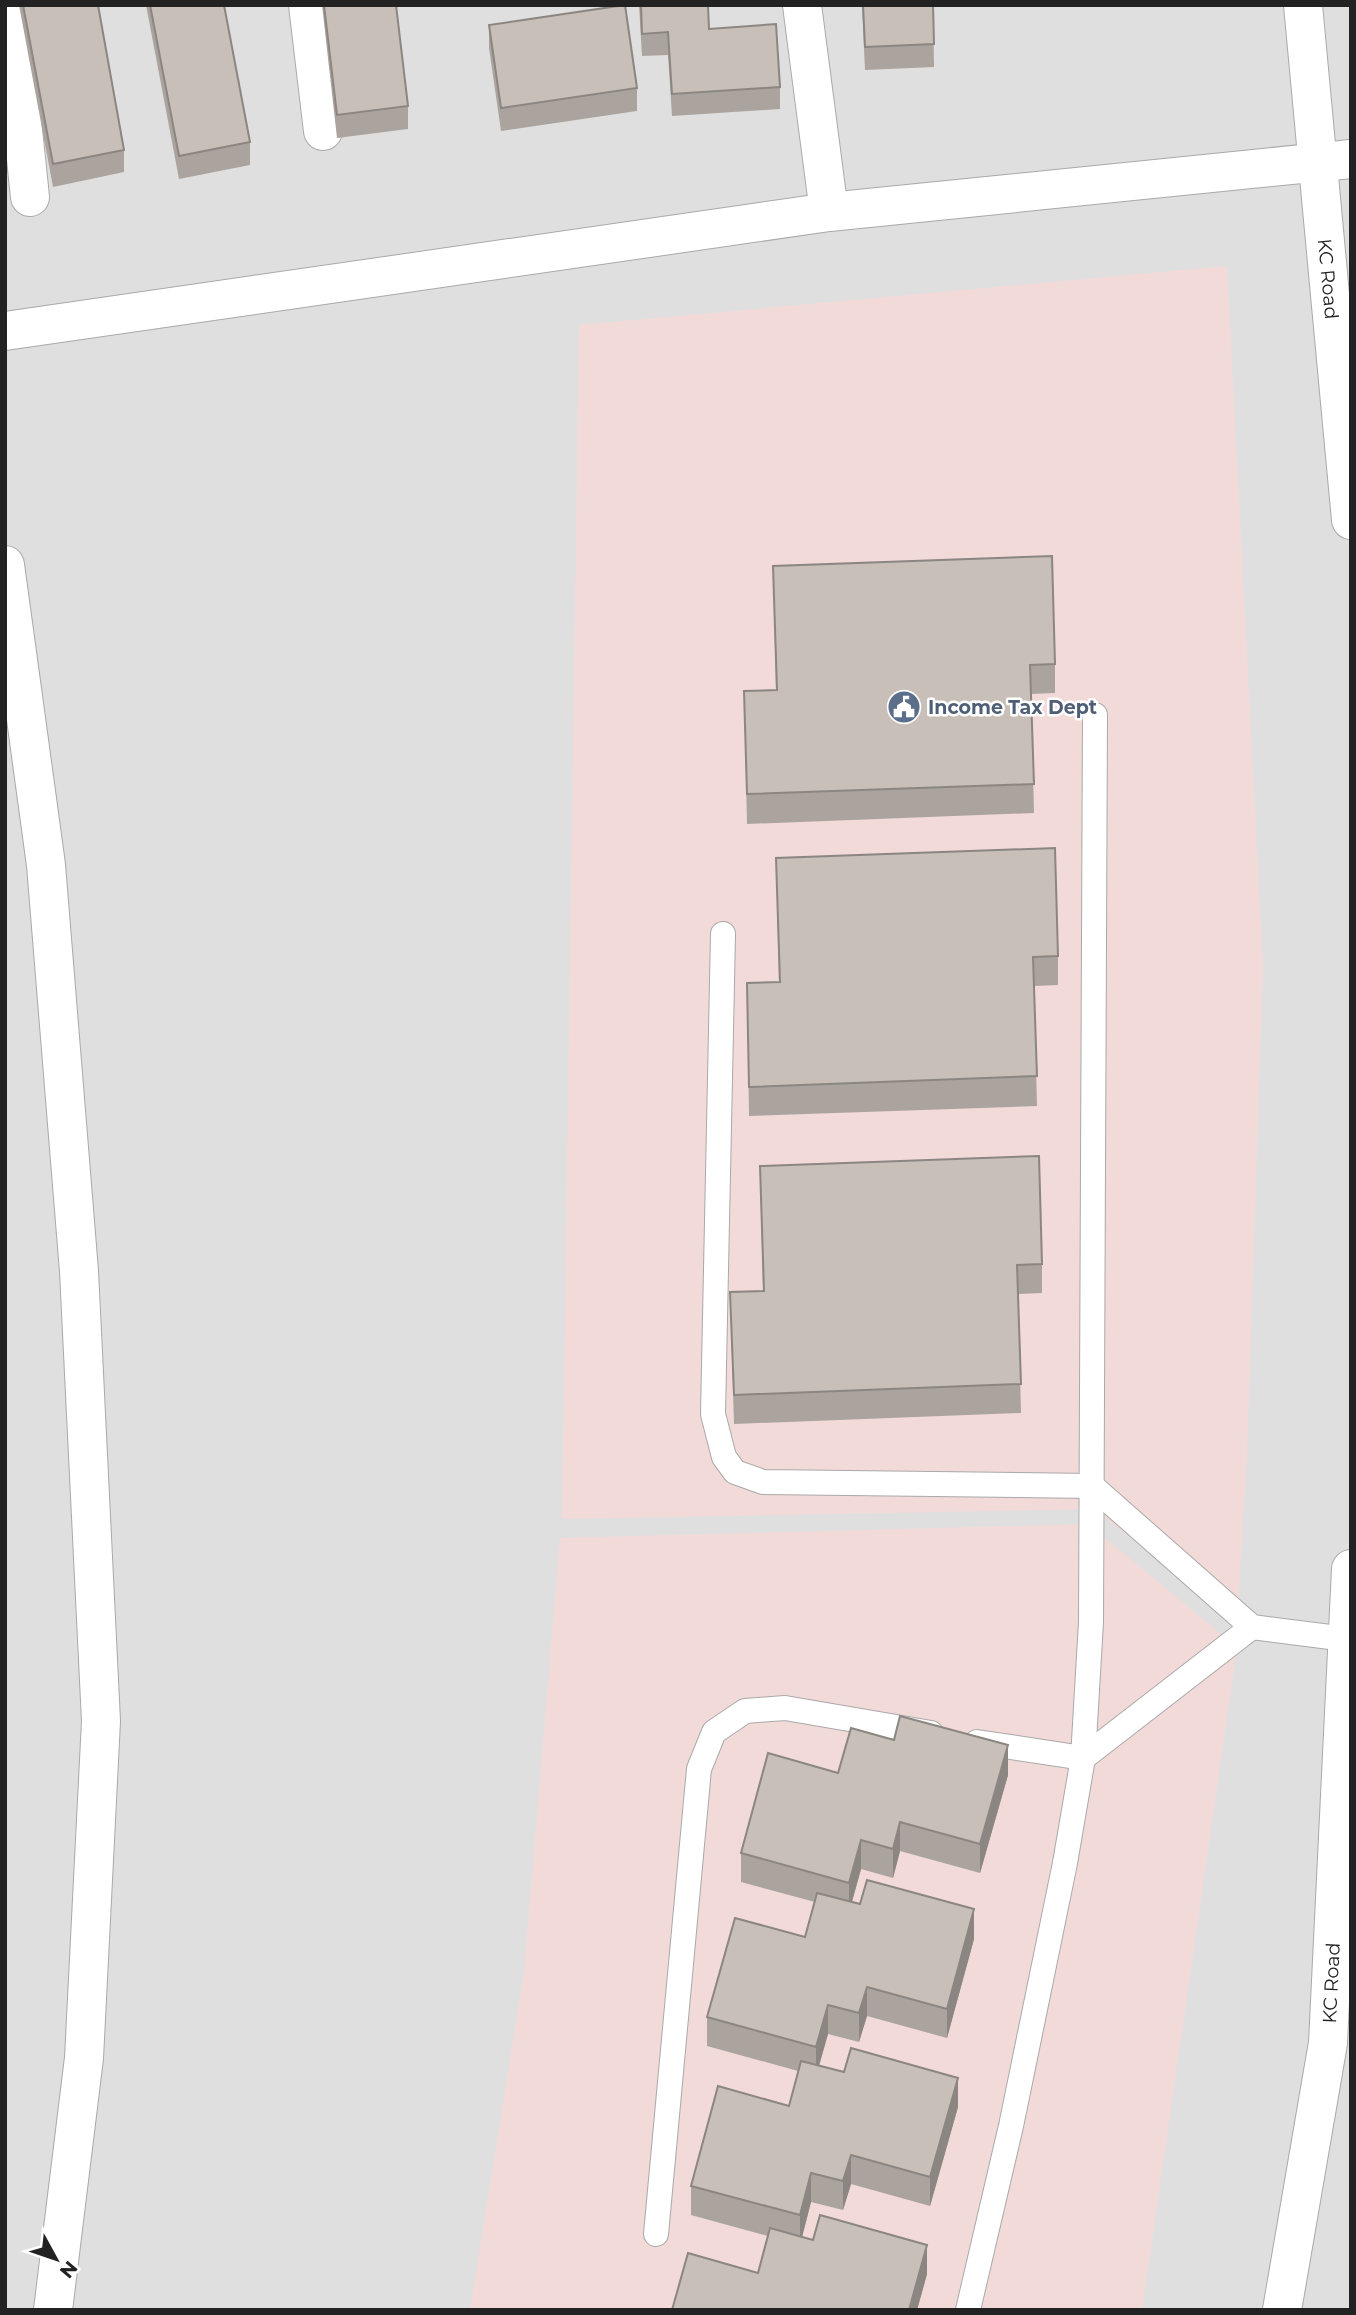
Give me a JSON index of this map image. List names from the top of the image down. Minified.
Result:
{"streets":{"street":["KC Road"]},"places":{"public building":["Income Tax Dept"]},"north":"bottom right"}
